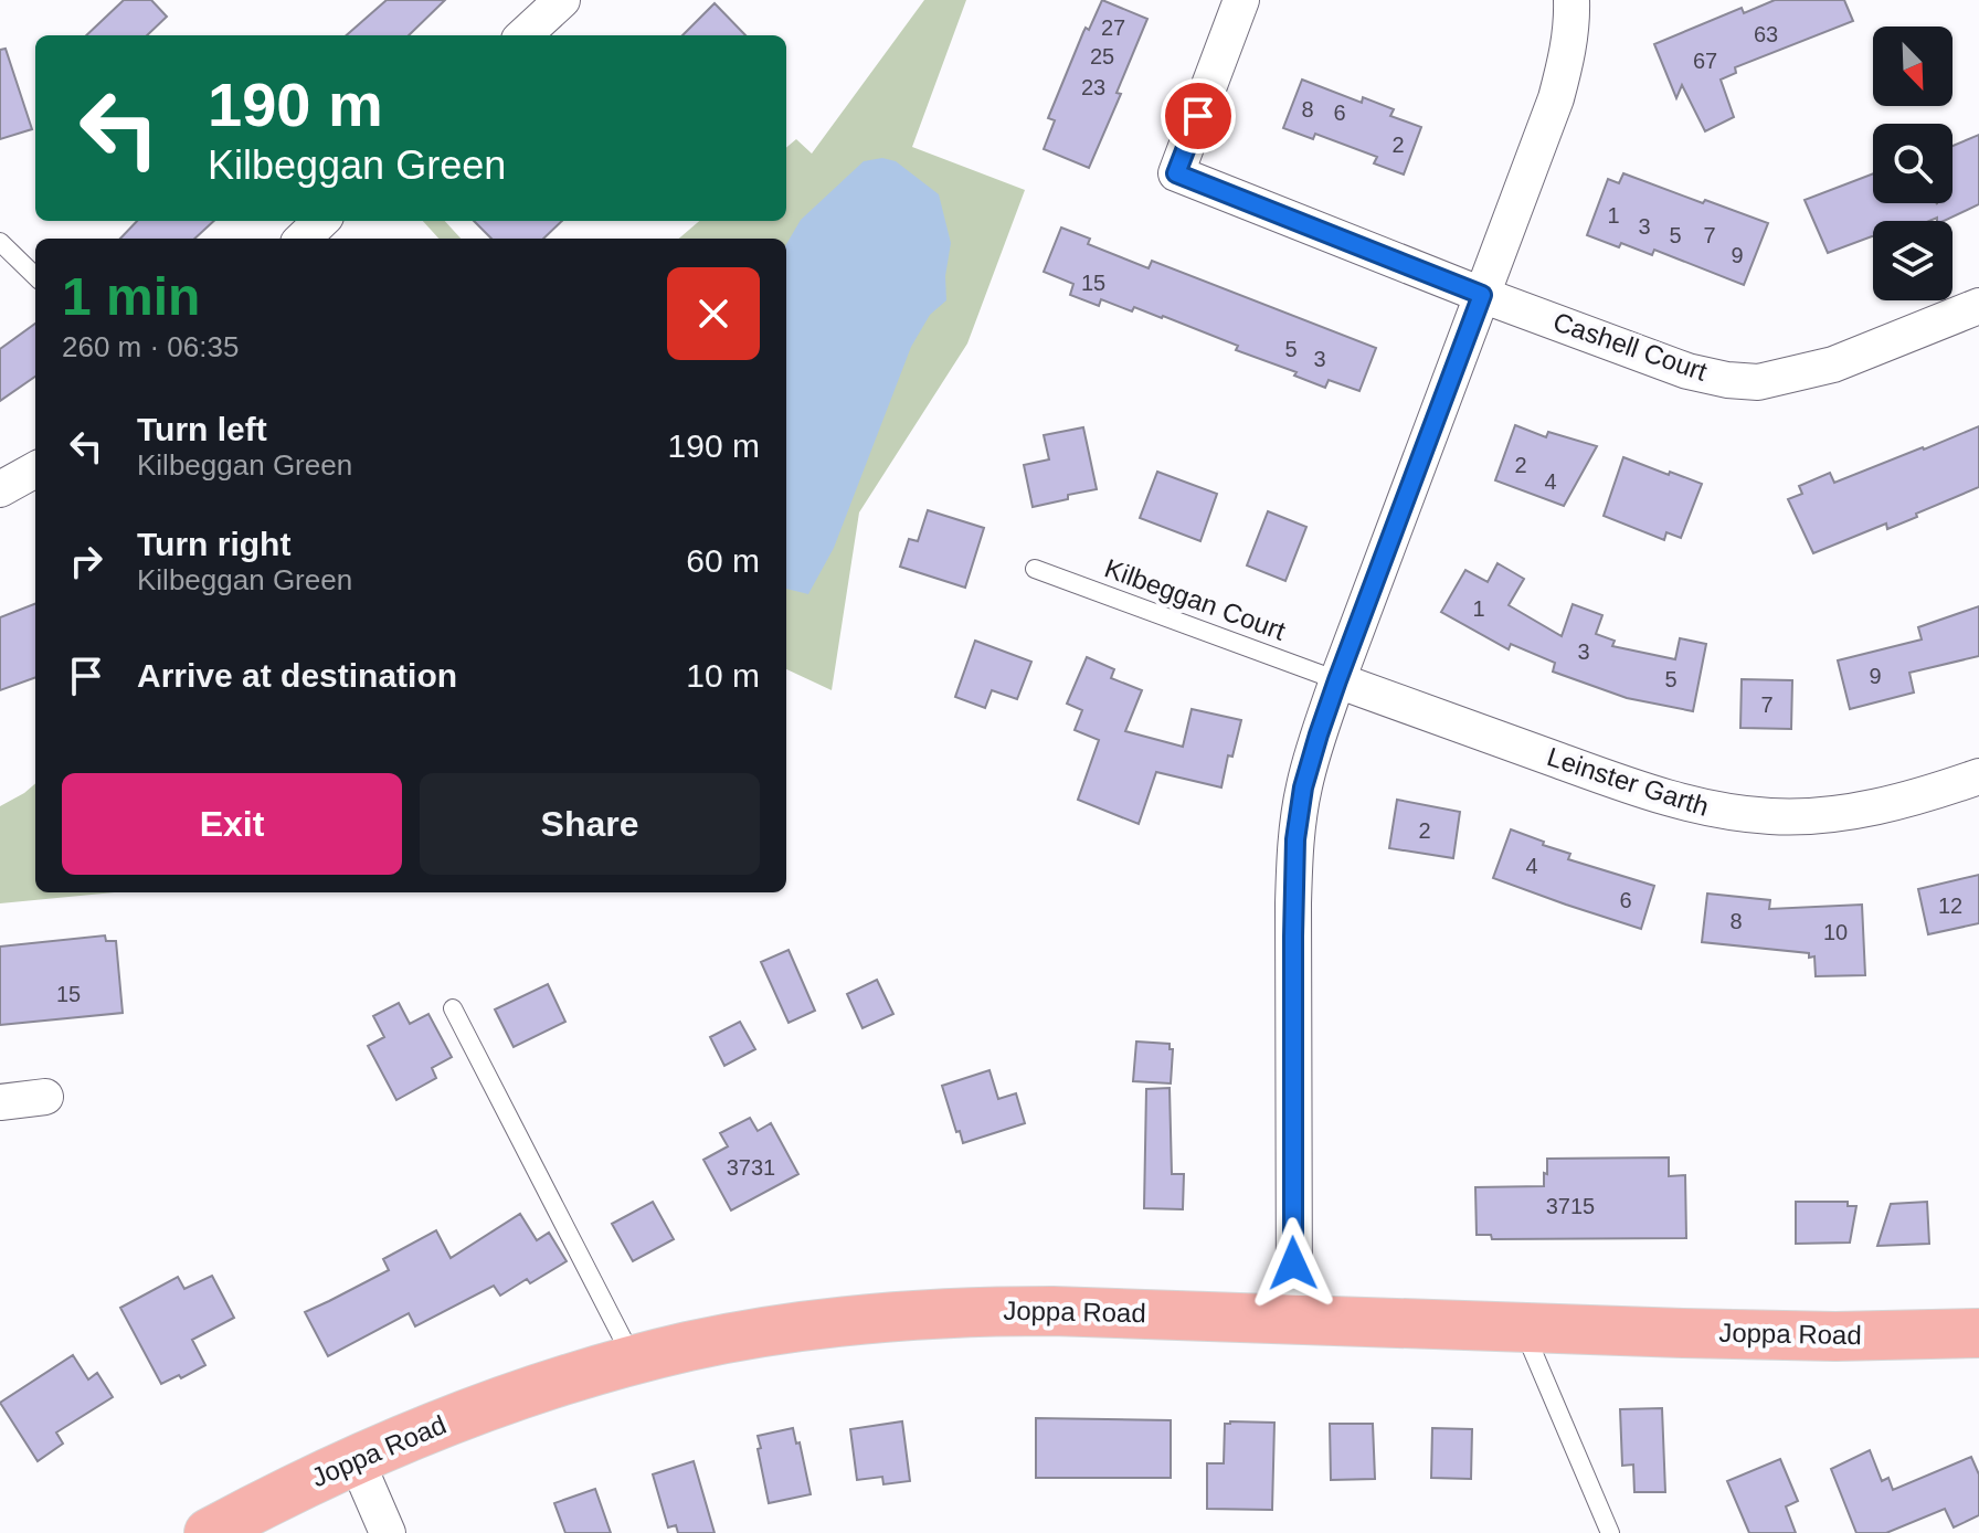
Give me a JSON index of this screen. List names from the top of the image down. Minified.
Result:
{"streets":{"main road":["Joppa Road"],"street":["Cashell Court","Leinster Garth"],"lane":["Kilbeggan Court"]},"crossings":[["Kilbeggan Court","Leinster Garth"]],"house_numbers":["27","63","25","67","23","8","6","2","1","3","5","7","9","15","5","3","2","4","1","3","9","5","7","2","4","6","12","8","10","15","3731","3715"],"north":"bottom right","page":{"turn":["190 m","Kilbeggan Green"],"heading":["1 min","260 m · 06:35"],"list":[{"name":"Turn left","note":"Kilbeggan Green","value":"190 m"},{"name":"Turn right","note":"Kilbeggan Green","value":"60 m"},{"name":"Arrive at destination","value":"10 m"}],"buttons":["Exit","Share"]}}
